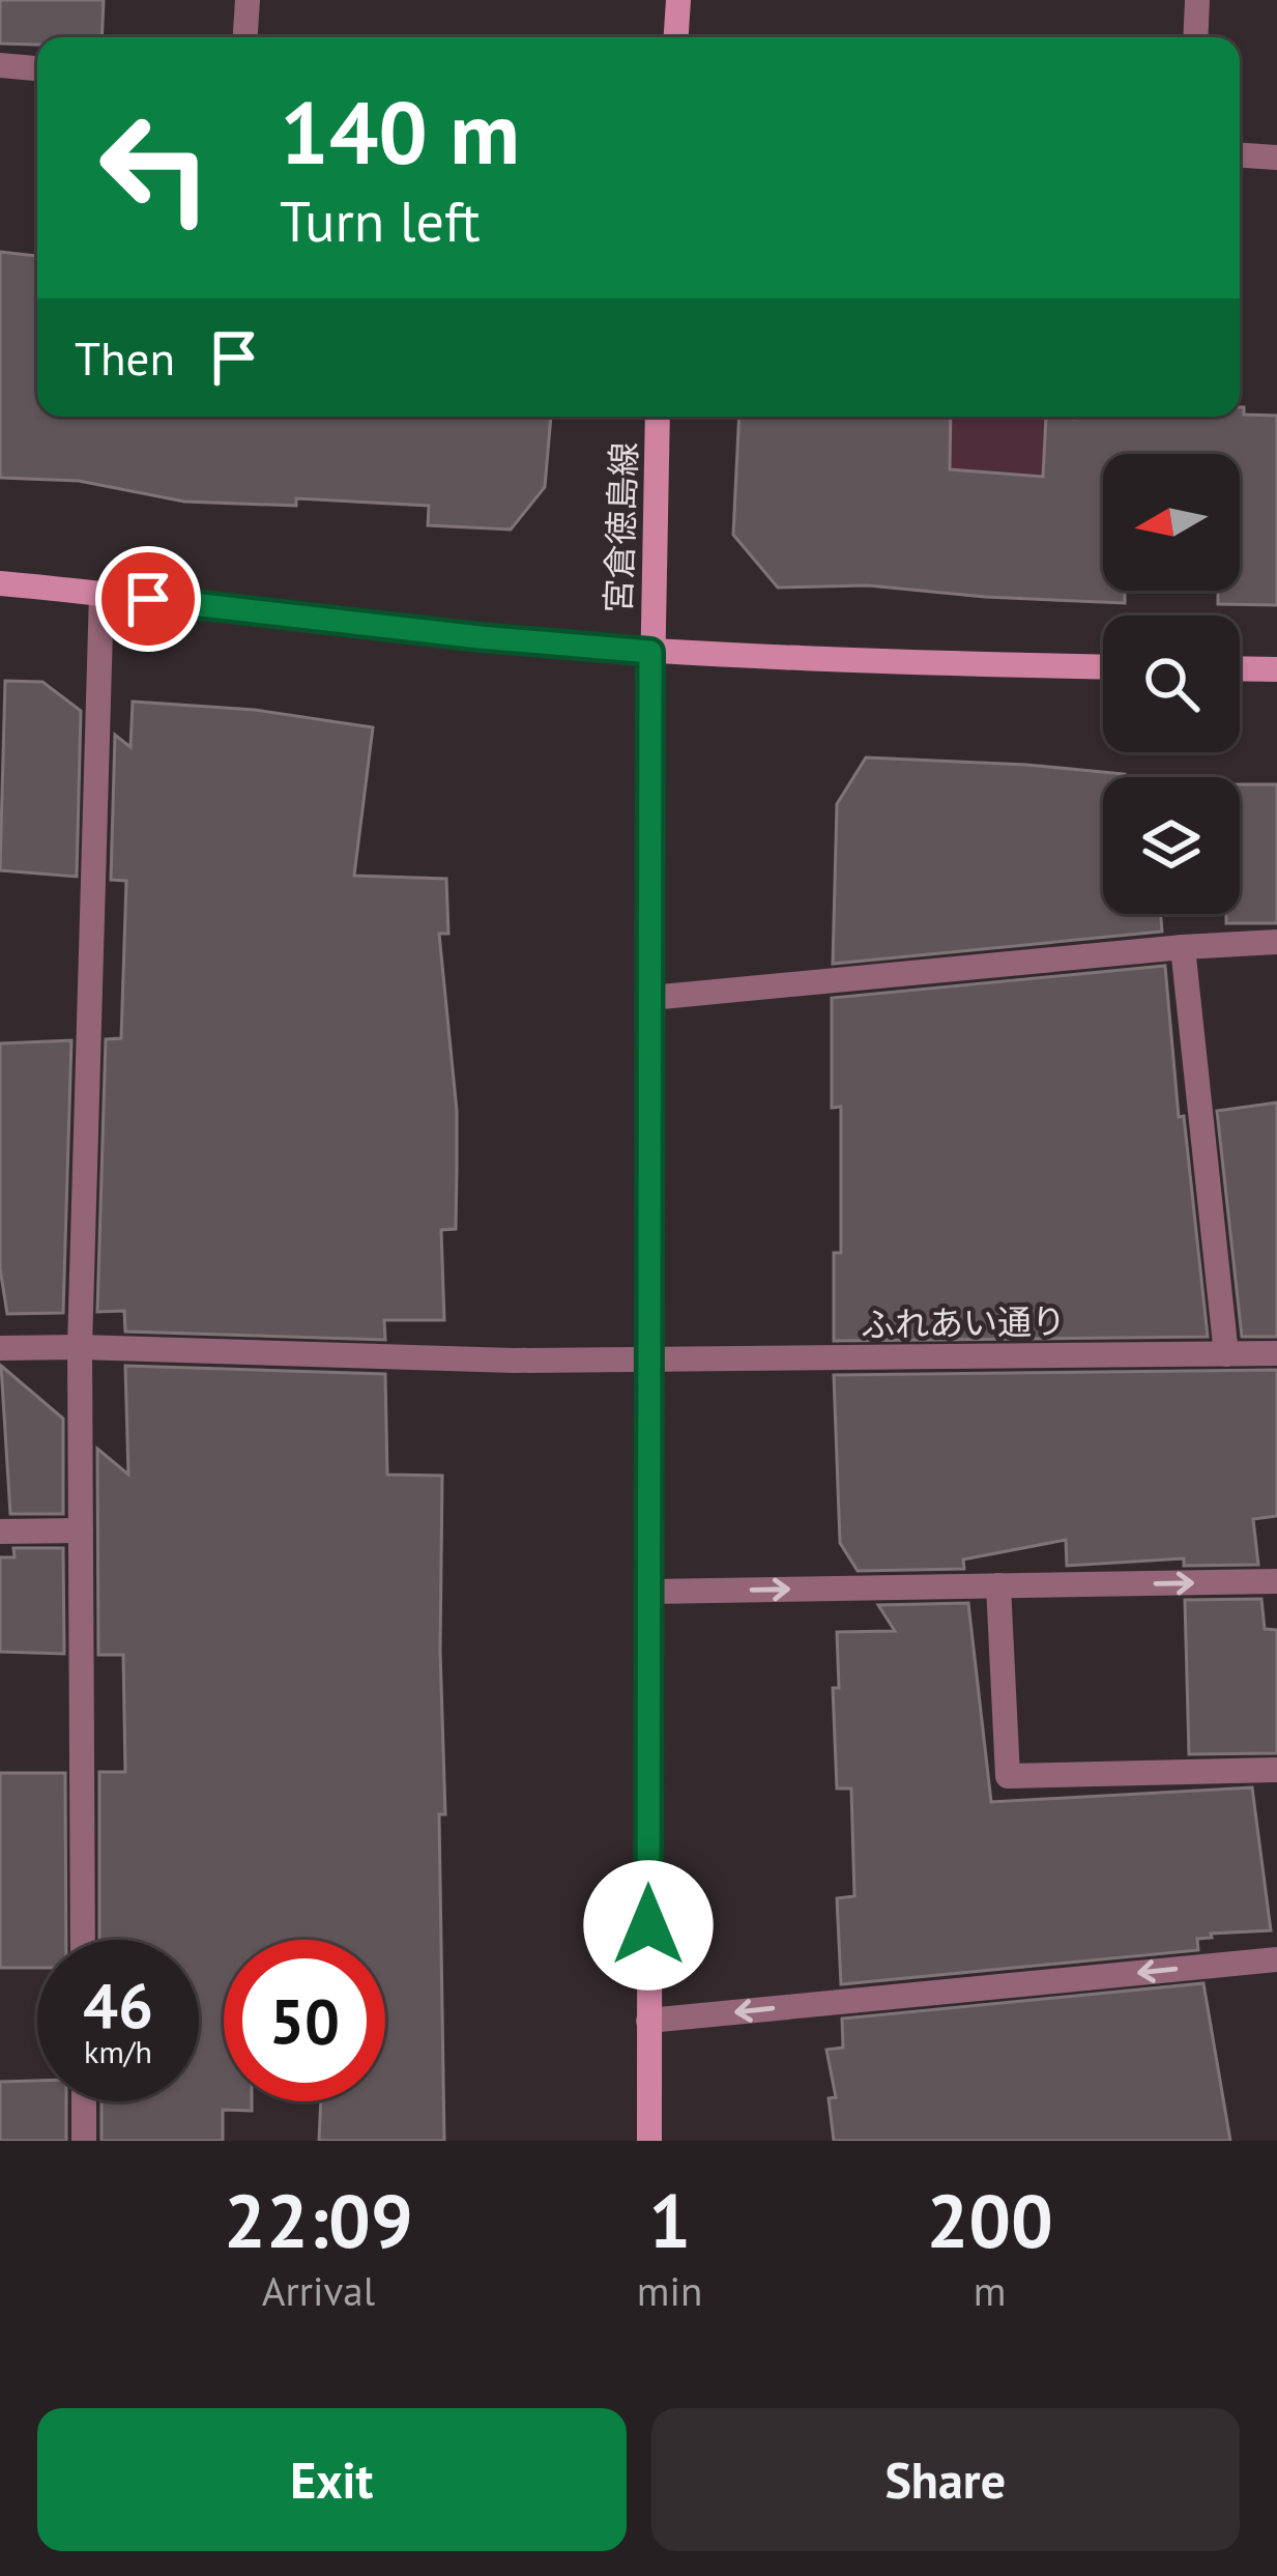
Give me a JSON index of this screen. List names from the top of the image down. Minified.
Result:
{"streets":{"main road":["宮倉徳島線"],"street":["ふれあい通り"]},"crossings":[["宮倉徳島線","ふれあい通り"]],"north":"left","page":{"turn":["140 m","Turn left"],"then":"Then","speed":"46 km/h","limit":"50","eta":["22:09","Arrival","1","min","200","m"],"buttons":["Exit","Share"]}}
